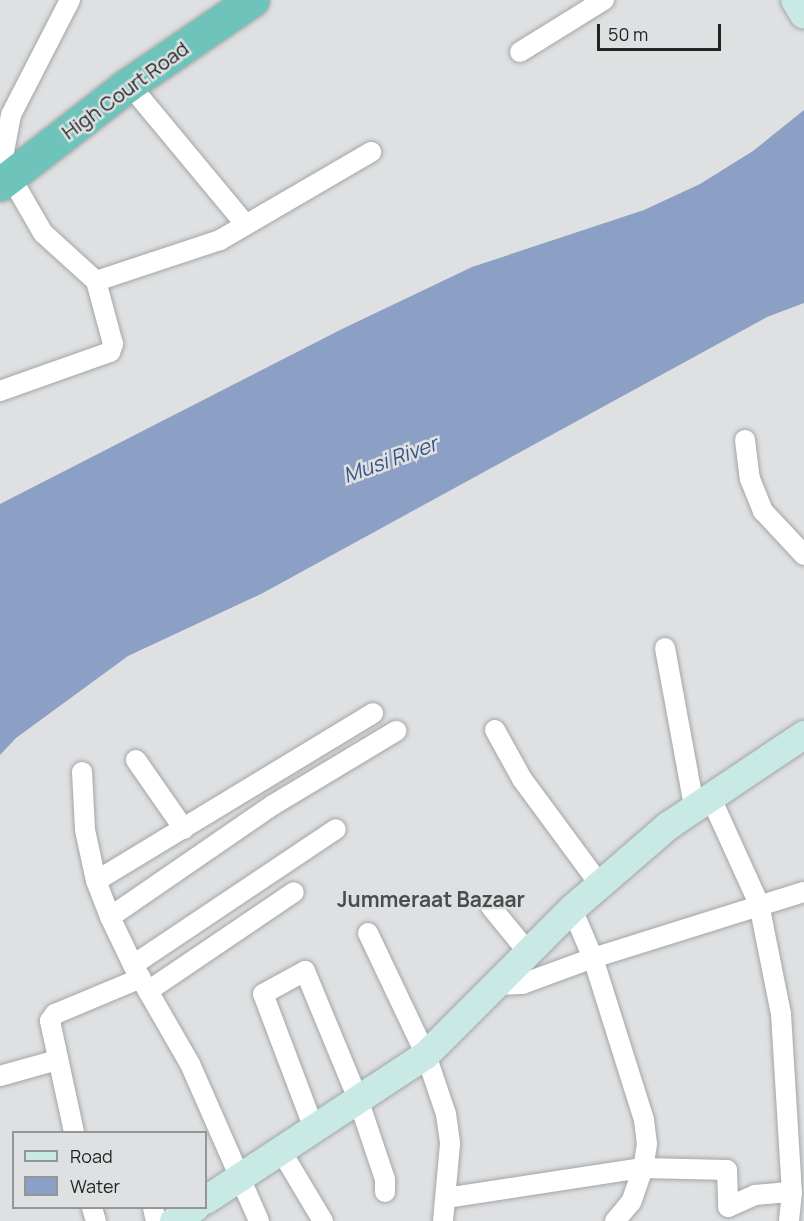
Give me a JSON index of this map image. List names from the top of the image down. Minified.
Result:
{"streets":{"highway":["High Court Road"]},"districts":["Jummeraat Bazaar"],"water":["Musi River"],"legend":["Road","Water"],"scale_bar":"50 m"}
